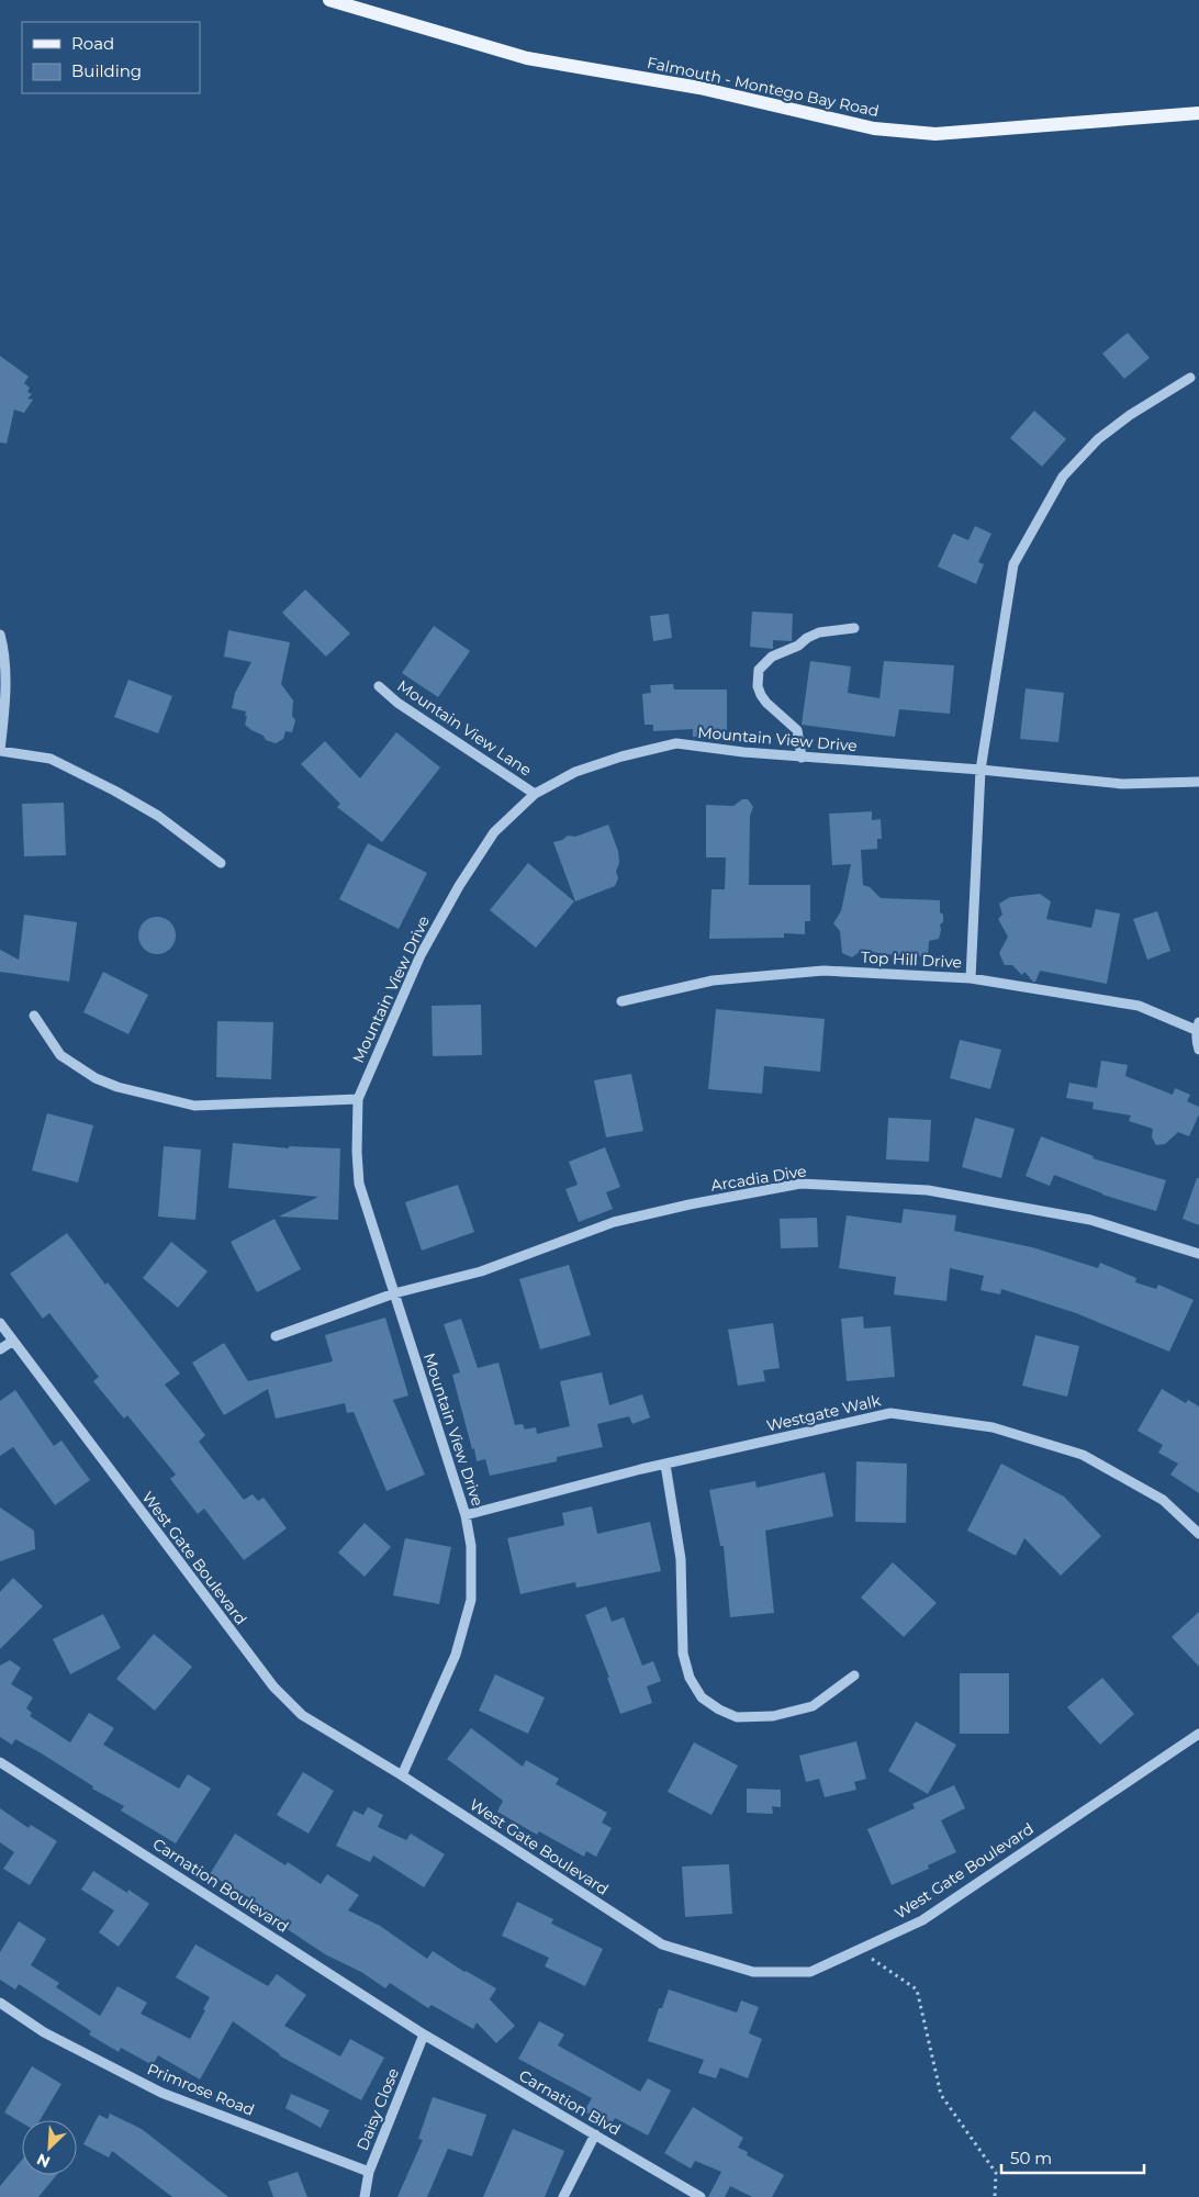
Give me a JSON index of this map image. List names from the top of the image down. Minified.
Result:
{"streets":{"main road":["Falmouth - Montego Bay Road"],"street":["Mountain View Lane","Mountain View Drive","Top Hill Drive","Arcadia Dive","Westgate Walk","West Gate Boulevard","Carnation Boulevard","Primrose Road","Carnation Blvd","Daisy Close"]},"crossings":[["Mountain View Lane","Mountain View Drive"],["Mountain View Drive","Arcadia Dive"],["Mountain View Drive","Westgate Walk"],["Mountain View Drive","West Gate Boulevard"],["Carnation Boulevard","Carnation Blvd"],["Carnation Boulevard","Daisy Close"],["Primrose Road","Daisy Close"],["Carnation Blvd","Daisy Close"]],"legend":["Road","Building"],"scale_bar":"50 m","north":"bottom left"}
